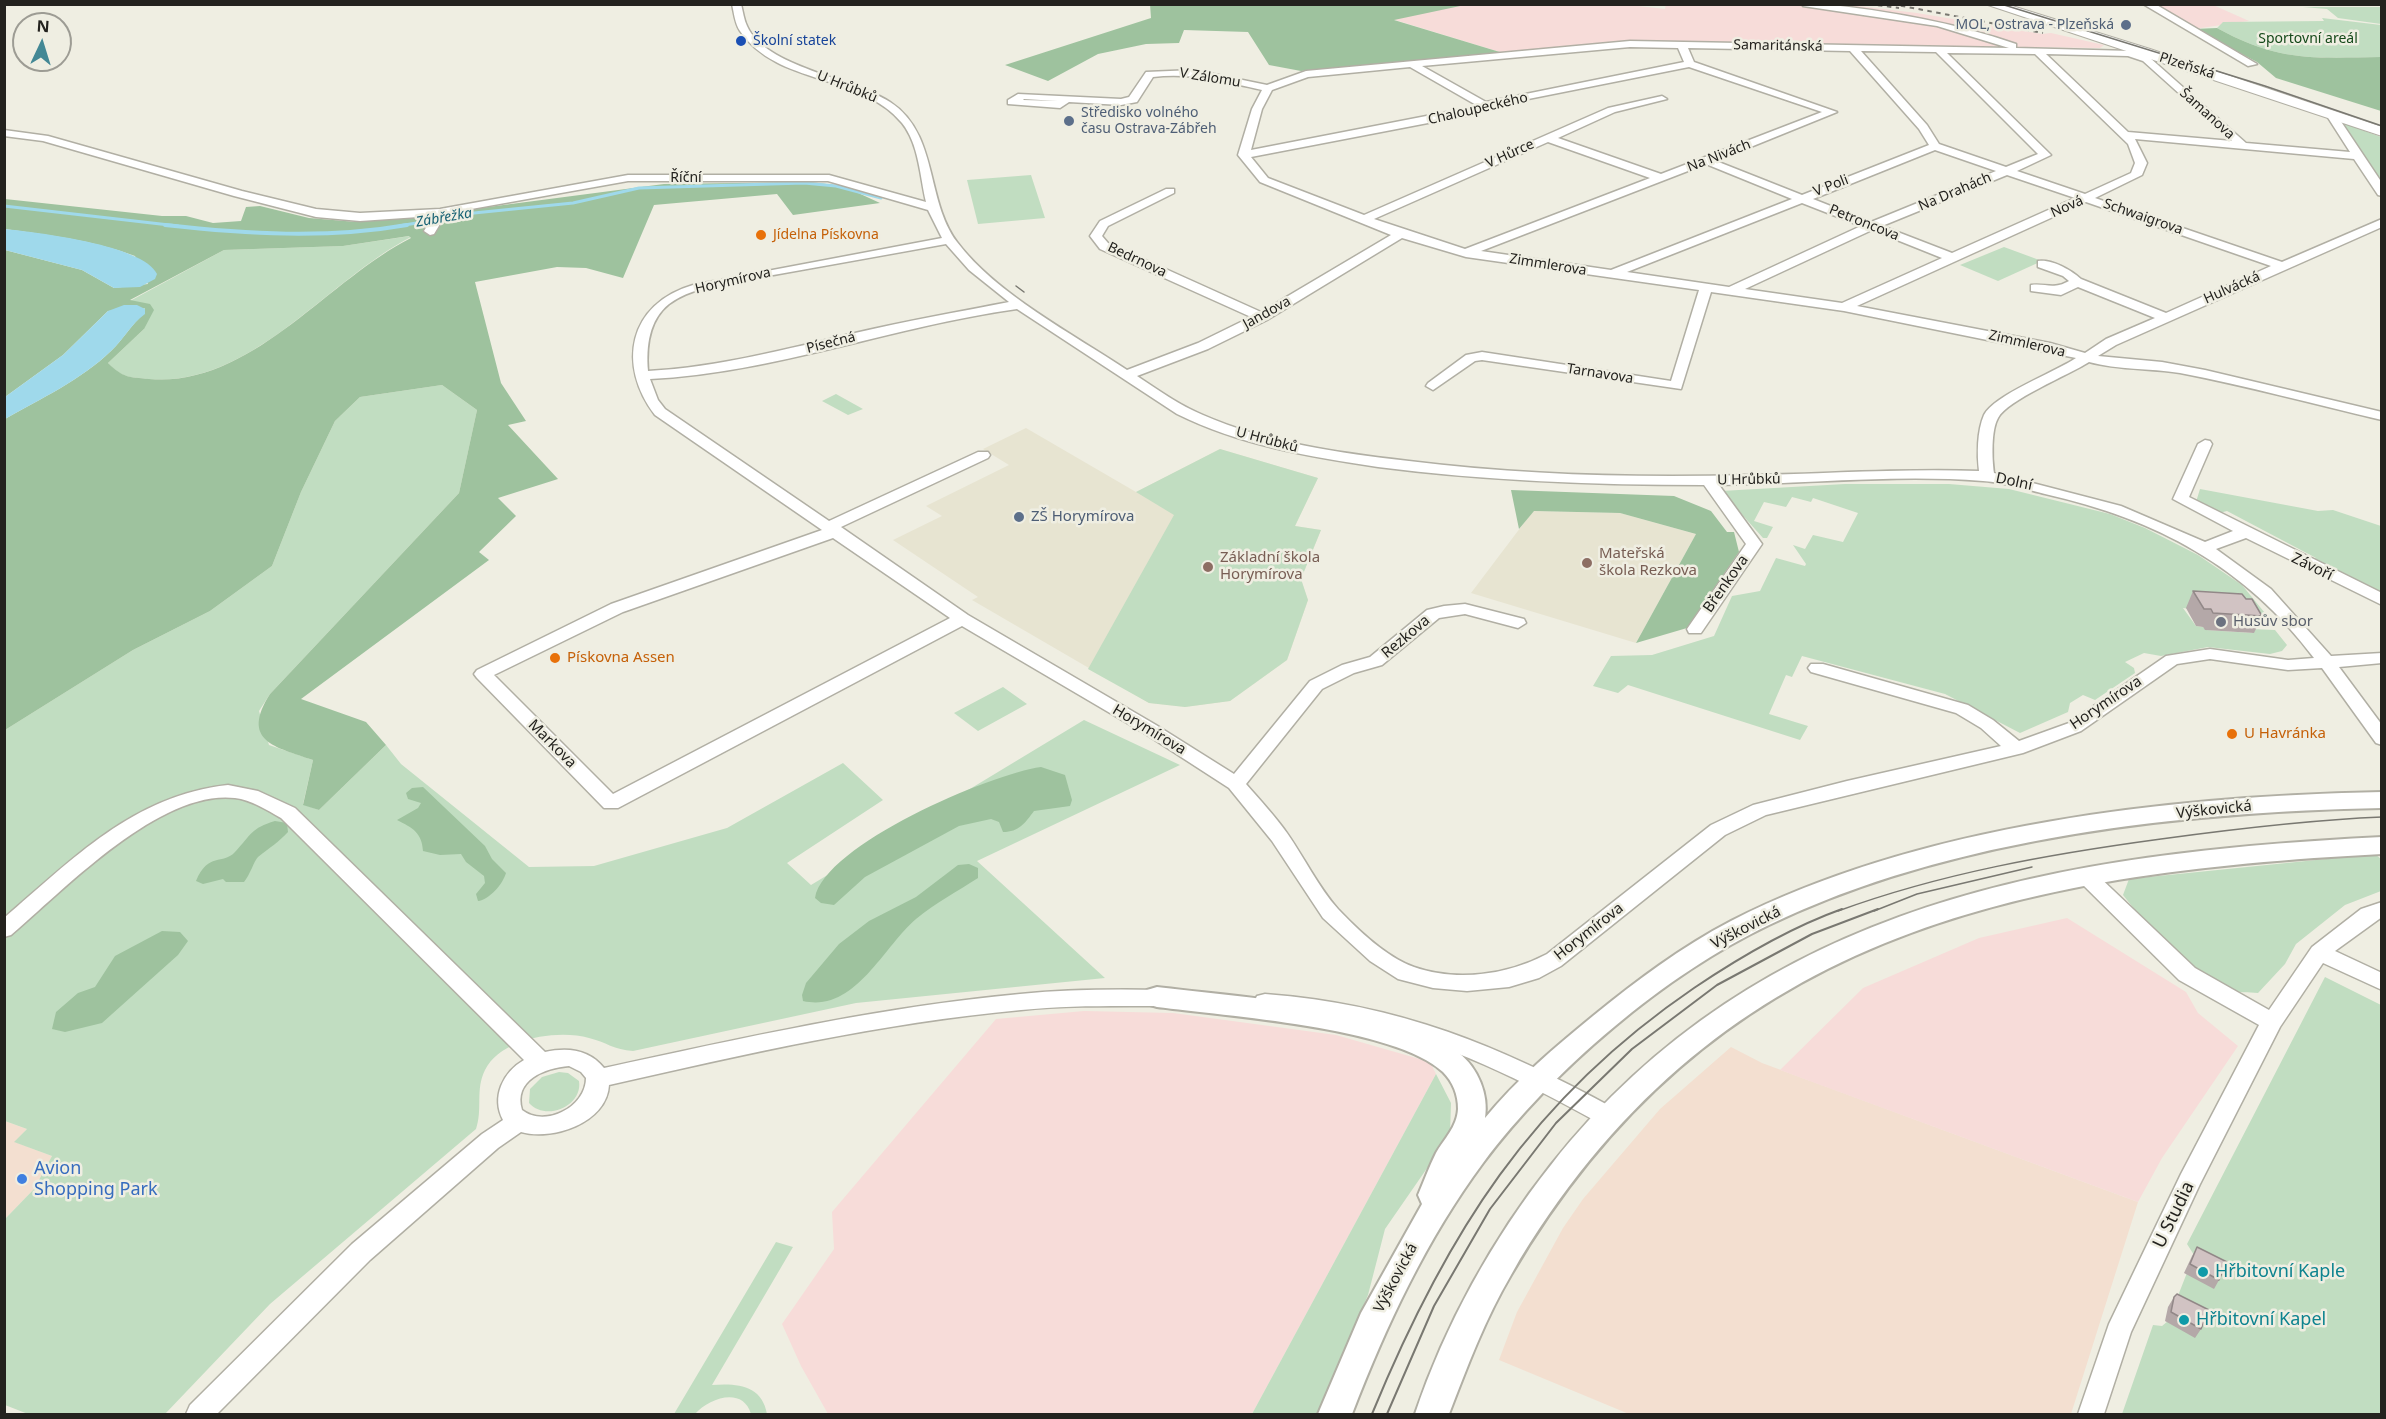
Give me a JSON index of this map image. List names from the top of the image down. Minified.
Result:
{"streets":{"main road":["Plzeňská"],"street":["Samaritánská","V Zálomu","U Hrůbků","Chaloupeckého","Šamanova","V Hůrce","Na Nivách","Říční","V Poli","Na Drahách","Nová","Schwaigrova","Petroncova","Bedrnova","Zimmlerova","Horymírova","Hulvácká","Jandova","Písečná","Tarnavova","Dolní","Závoří","Břenkova","Rezkova","Markova","Výškovická","U Studia"]},"crossings":[["Samaritánská","Šamanova"],["Samaritánská","Na Drahách"],["Samaritánská","Nová"],["U Hrůbků","Říční"],["U Hrůbků","Horymírova"],["U Hrůbků","Jandova"],["U Hrůbků","Písečná"],["U Hrůbků","Dolní"],["U Hrůbků","Břenkova"],["Chaloupeckého","Na Nivách"],["Chaloupeckého","Zimmlerova"],["Šamanova","Nová"],["V Hůrce","Zimmlerova"],["Na Nivách","Petroncova"],["Na Nivách","Zimmlerova"],["V Poli","Schwaigrova"],["V Poli","Petroncova"],["V Poli","Zimmlerova"],["Na Drahách","Schwaigrova"],["Na Drahách","Petroncova"],["Na Drahách","Zimmlerova"],["Nová","Schwaigrova"],["Nová","Petroncova"],["Nová","Zimmlerova"],["Schwaigrova","Hulvácká"],["Bedrnova","Jandova"],["Zimmlerova","Hulvácká"],["Zimmlerova","Jandova"],["Zimmlerova","Tarnavova"],["Zimmlerova","Dolní"],["Horymírova","Písečná"],["Horymírova","Dolní"],["Horymírova","Rezkova"],["Horymírova","Markova"],["Hulvácká","Dolní"]],"water":["Zábřežka"],"parks":["Sportovní areál"],"places":["MOL, Ostrava - Plzeňská","Školní statek","Středisko volného času Ostrava-Zábřeh","Jídelna Pískovna","ZŠ Horymírova","Mateřská škola Rezkova","Základní škola Horymírova","Husův sbor","Pískovna Assen","U Havránka","Avion Shopping Park","Hřbitovní Kaple","Hřbitovní Kapel"],"north":"top"}
